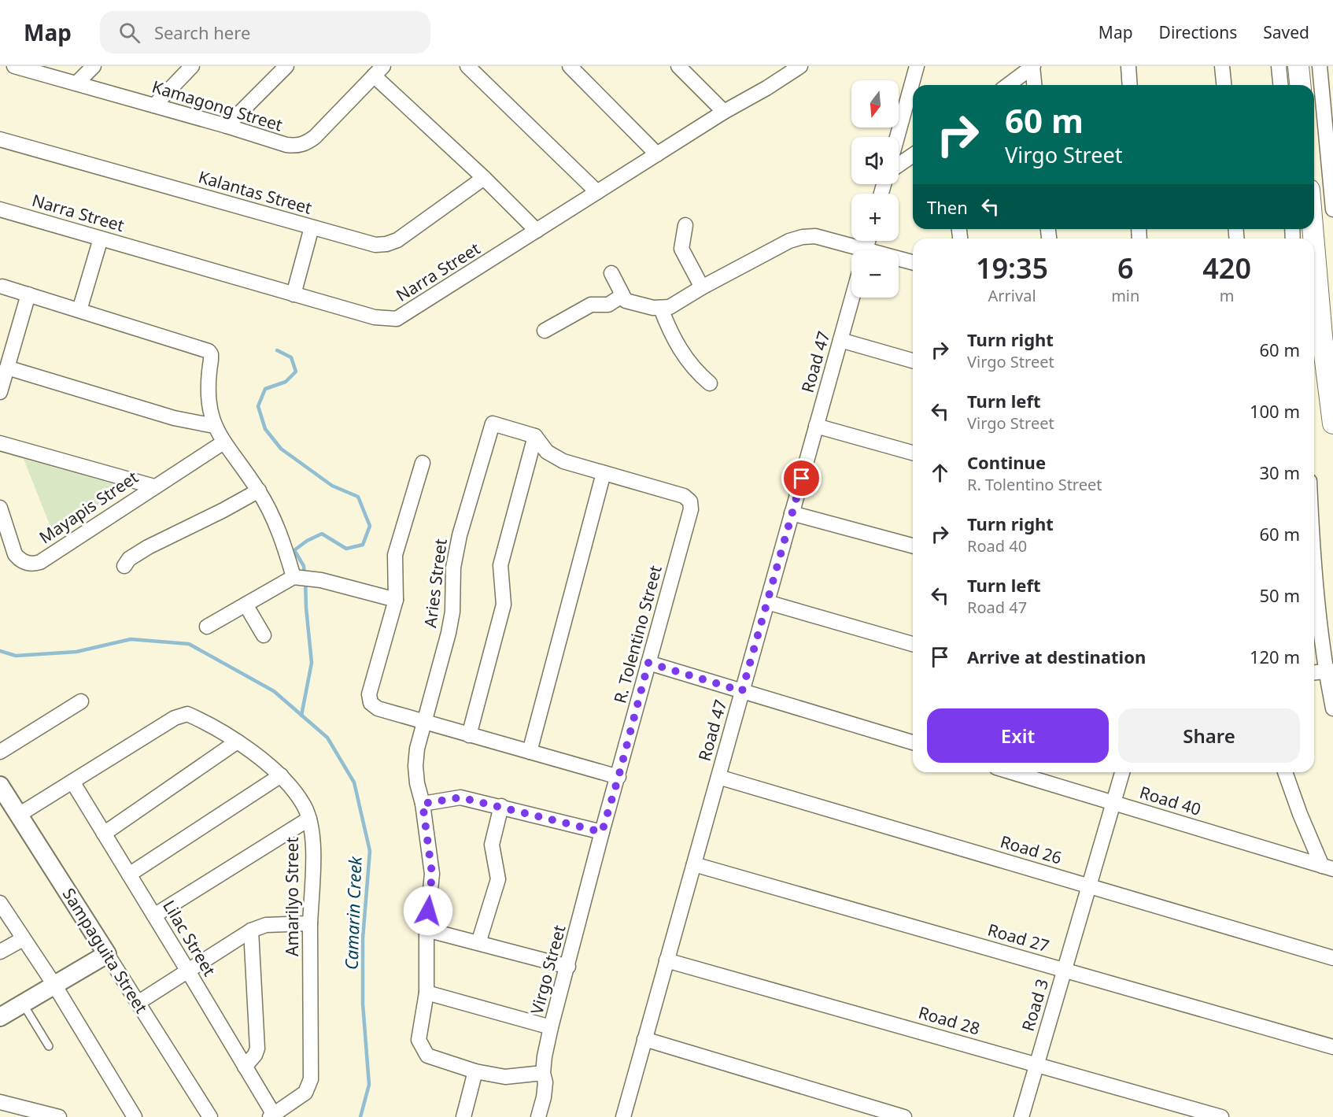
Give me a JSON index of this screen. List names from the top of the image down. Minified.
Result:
{"streets":{"street":["Kamagong Street","Kalantas Street","Narra Street","Road 47","Mayapis Street","Aries Street","R. Tolentino Street","Road 40","Road 26","Amarilyo Street","Lilac Street","Road 27","Sampaguita Street","Virgo Street","Road 3","Road 28"]},"crossings":[["Road 47","Road 26"],["Road 47","Road 27"],["Road 47","Road 28"],["R. Tolentino Street","Virgo Street"],["Road 40","Road 3"],["Road 26","Road 3"],["Amarilyo Street","Lilac Street"],["Amarilyo Street","Sampaguita Street"],["Road 27","Road 3"],["Road 3","Road 28"]],"water":["Camarin Creek"],"north":"bottom","page":{"header":"Map","search":"Search here","nav":["Map","Directions","Saved"],"map_buttons":["+","−"],"turn":["60 m","Virgo Street"],"then":"Then","eta":["19:35","Arrival","6","min","420","m"],"list":[{"name":"Turn right","note":"Virgo Street","value":"60 m"},{"name":"Turn left","note":"Virgo Street","value":"100 m"},{"name":"Continue","note":"R. Tolentino Street","value":"30 m"},{"name":"Turn right","note":"Road 40","value":"60 m"},{"name":"Turn left","note":"Road 47","value":"50 m"},{"name":"Arrive at destination","value":"120 m"}],"buttons":["Exit","Share"]}}
